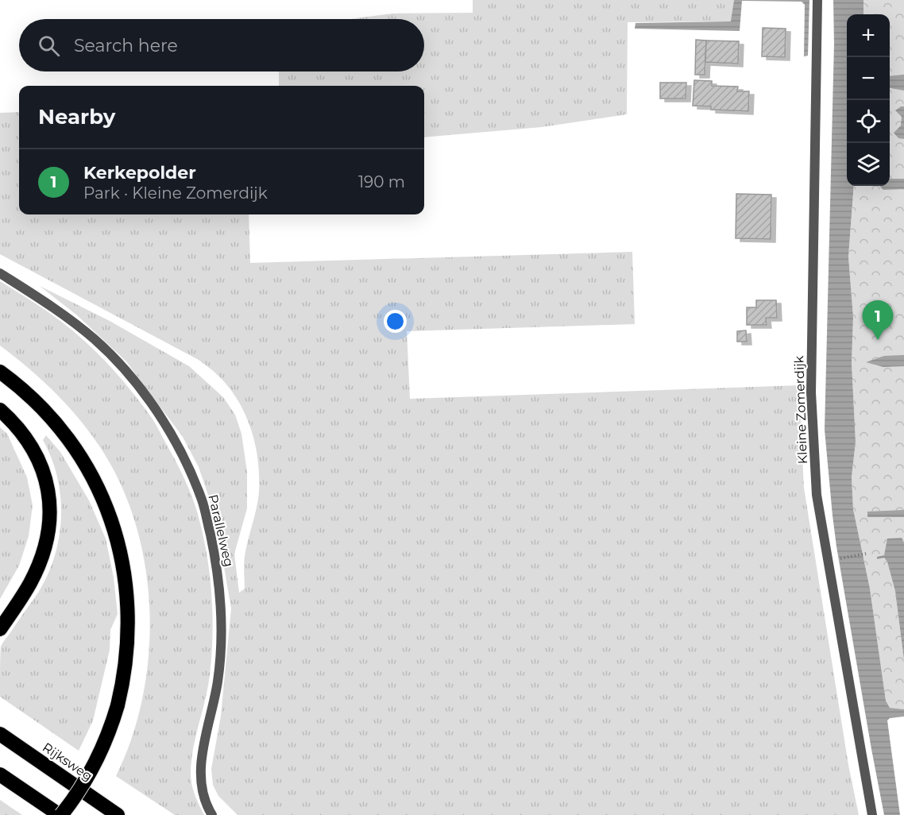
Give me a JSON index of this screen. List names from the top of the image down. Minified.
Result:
{"streets":{"highway":["Rijksweg"],"street":["Kleine Zomerdijk","Parallelweg"]},"page":{"map_buttons":["+","−"],"search":"Search here","heading":"Nearby","list":[{"mark":"1","name":"Kerkepolder","note":"Park · Kleine Zomerdijk","value":"190 m"}],"pins":"1"}}
